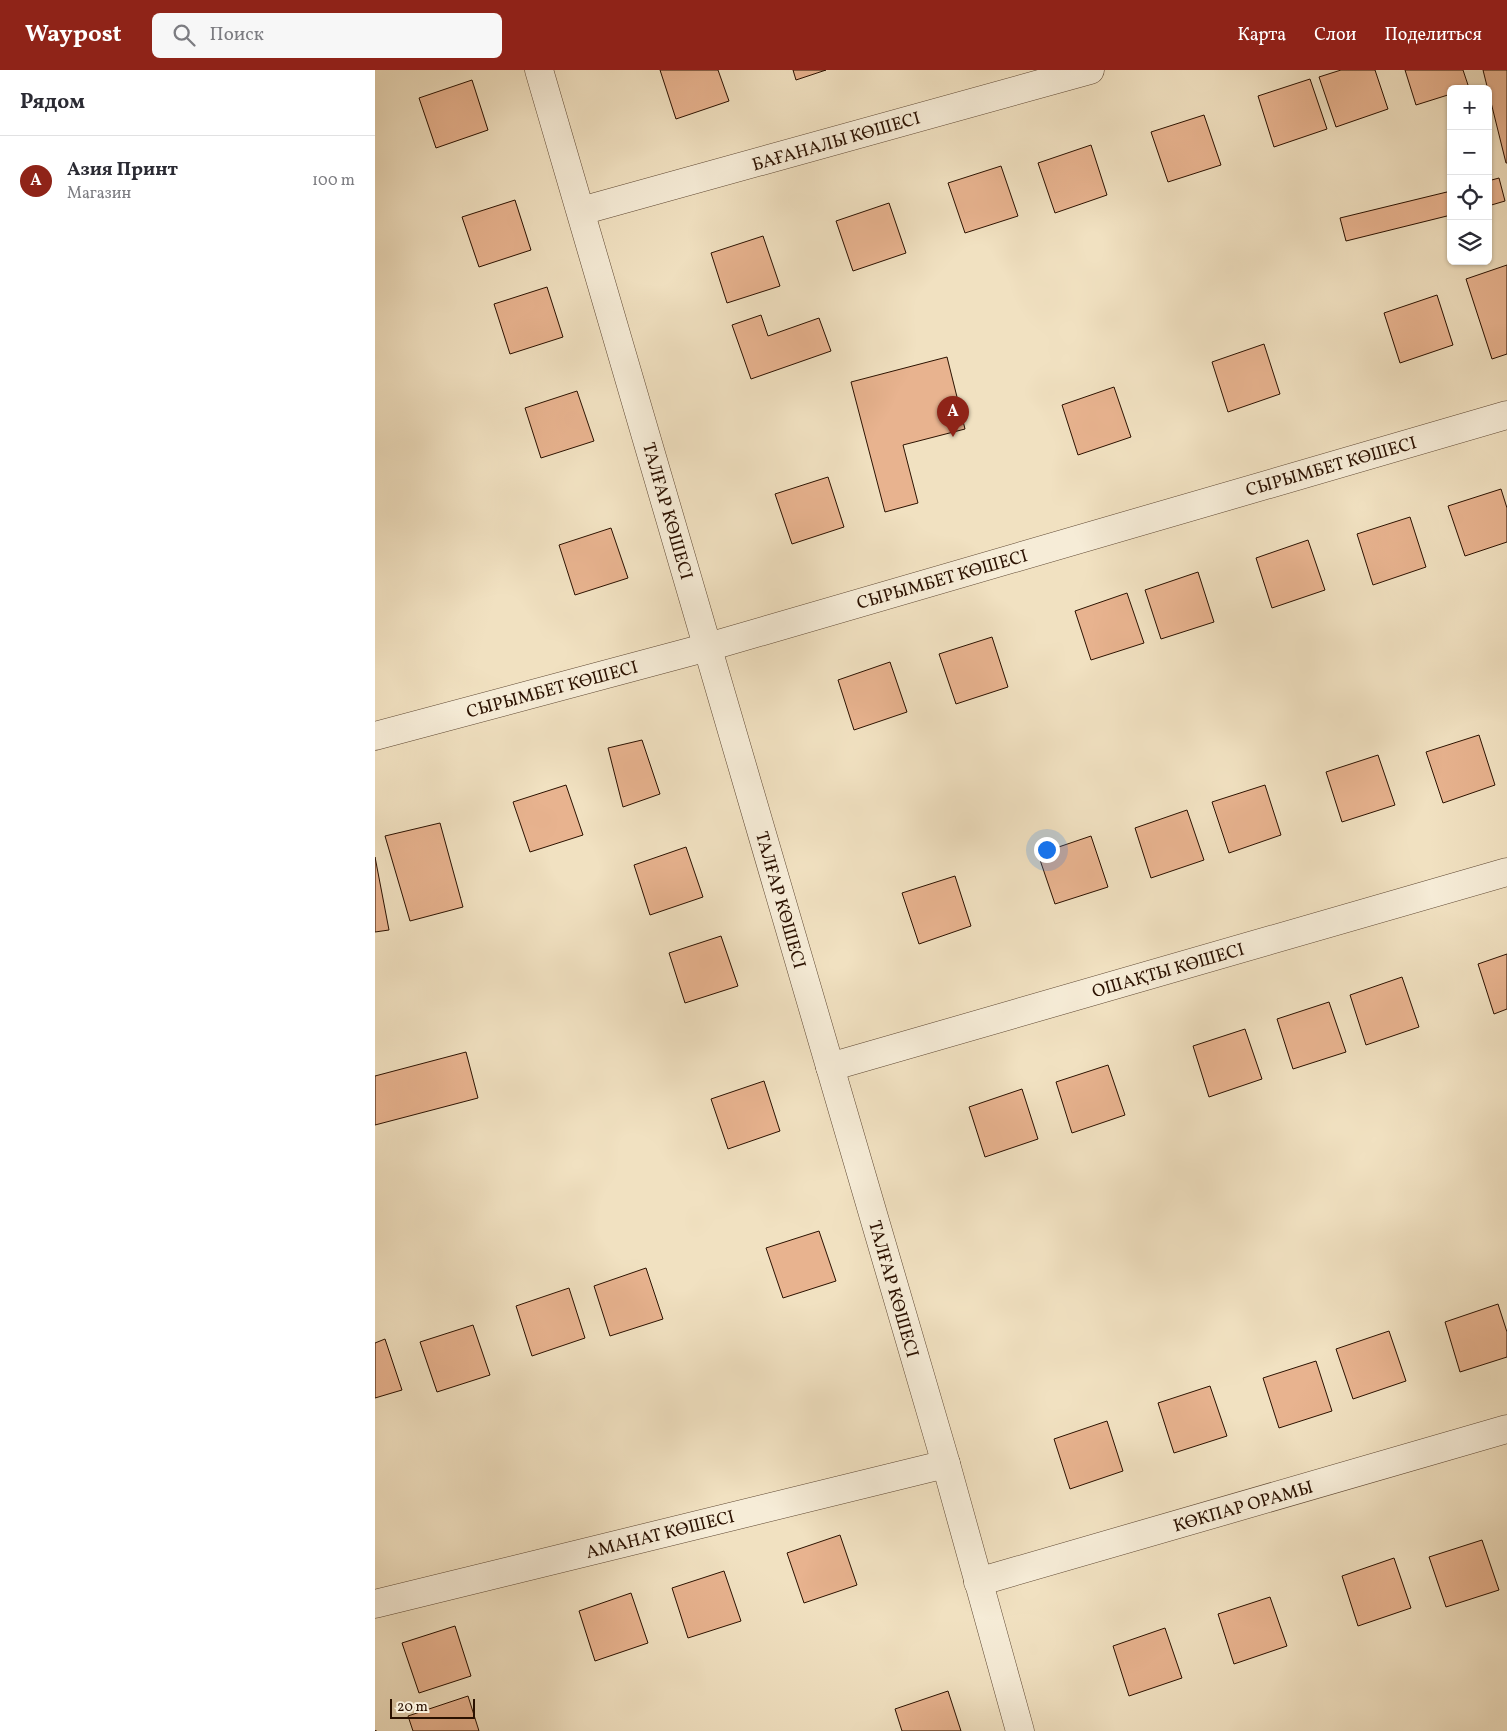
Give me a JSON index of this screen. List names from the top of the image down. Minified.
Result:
{"streets":{"street":["БАҒАНАЛЫ КӨШЕСІ","СЫРЫМБЕТ КӨШЕСІ","ТАЛҒАР КӨШЕСІ","ОШАҚТЫ КӨШЕСІ","КӨКПАР ОРАМЫ","АМАНАТ КӨШЕСІ"]},"crossings":[["БАҒАНАЛЫ КӨШЕСІ","ТАЛҒАР КӨШЕСІ"],["СЫРЫМБЕТ КӨШЕСІ","ТАЛҒАР КӨШЕСІ"],["ТАЛҒАР КӨШЕСІ","ОШАҚТЫ КӨШЕСІ"],["ТАЛҒАР КӨШЕСІ","КӨКПАР ОРАМЫ"],["ТАЛҒАР КӨШЕСІ","АМАНАТ КӨШЕСІ"]],"scale_bar":"20 m","page":{"header":"Waypost","search":"Поиск","nav":["Карта","Слои","Поделиться"],"heading":"Рядом","map_buttons":["+","−"],"list":[{"mark":"A","name":"Азия Принт","note":"Магазин","value":"100 m"}],"pins":"A","scale":"20 m"}}
